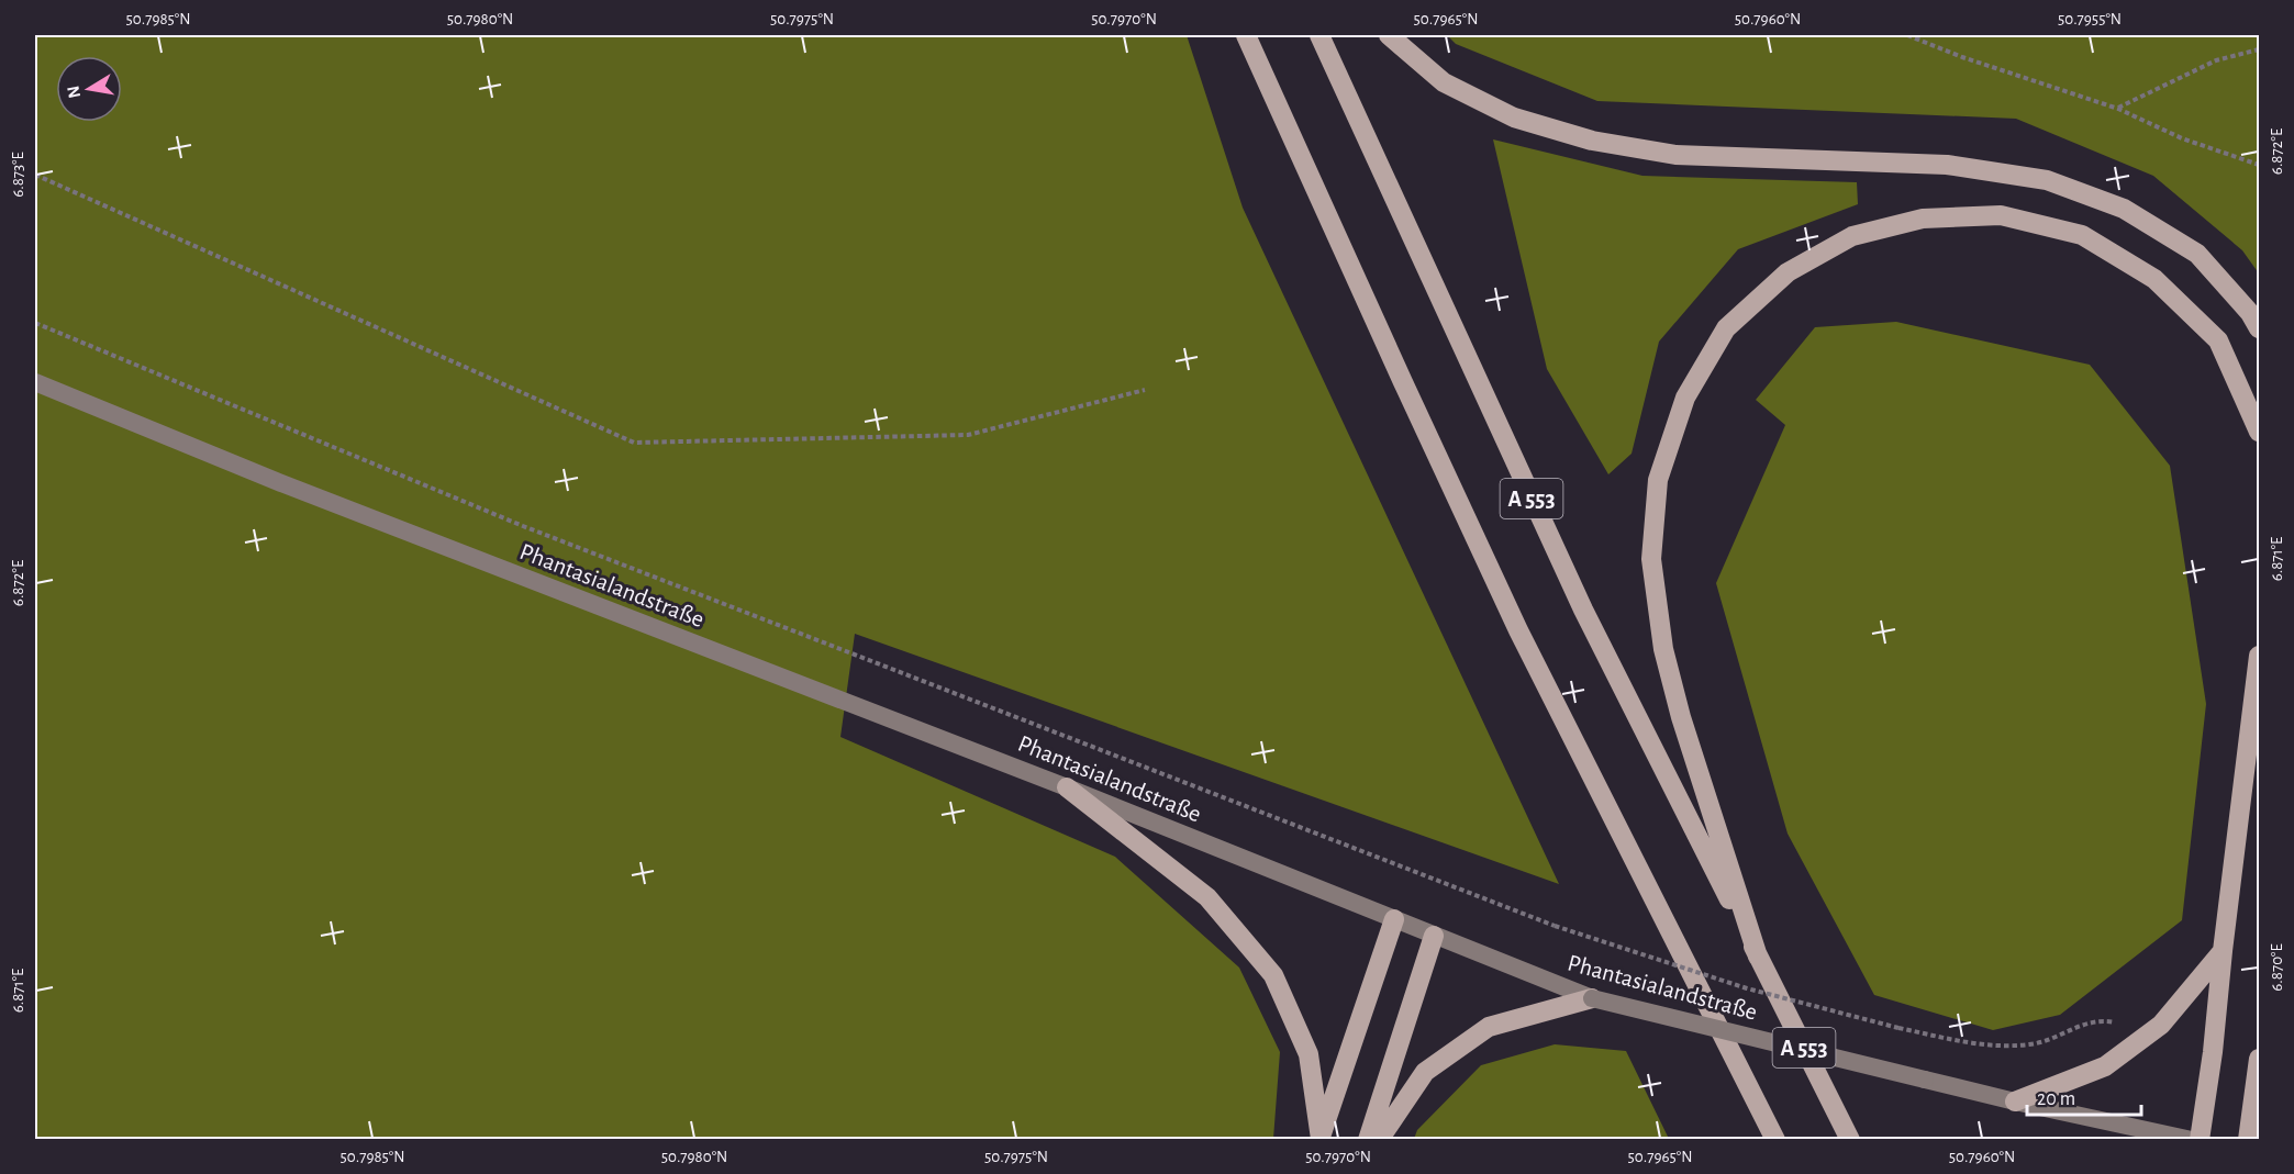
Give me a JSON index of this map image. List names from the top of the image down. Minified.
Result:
{"streets":{"highway":["A 553"],"main road":["Phantasialandstraße"]},"scale_bar":"20 m","north":"left","coordinates":["50.7985°N","50.7980°N","50.7975°N","50.7970°N","50.7965°N","50.7960°N","50.7955°N","6.872°E","6.873°E","6.871°E","6.870°E"]}
